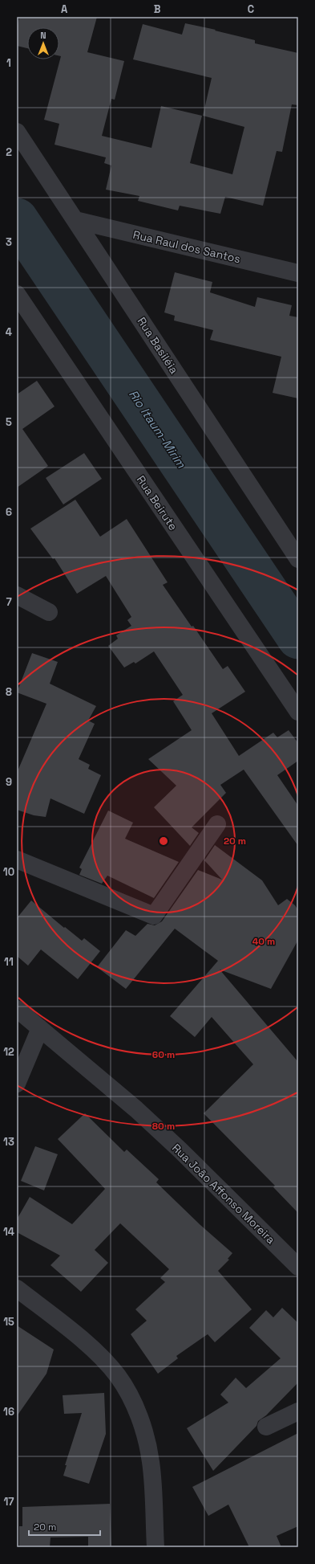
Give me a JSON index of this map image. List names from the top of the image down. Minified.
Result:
{"streets":{"street":["Rua Raul dos Santos","Rua Basiléia","Rua Beirute","Rua João Affonso Moreira"]},"crossings":[["Rua Raul dos Santos","Rua Basiléia"]],"water":["Rio Itaum-Mirim"],"scale_bar":"20 m","north":"top","grid":{"columns":["A","B","C"],"rows":["1","2","3","4","5","6","7","8","9","10","11","12","13","14","15","16","17"]},"rings":["20 m","40 m","60 m","80 m"]}
